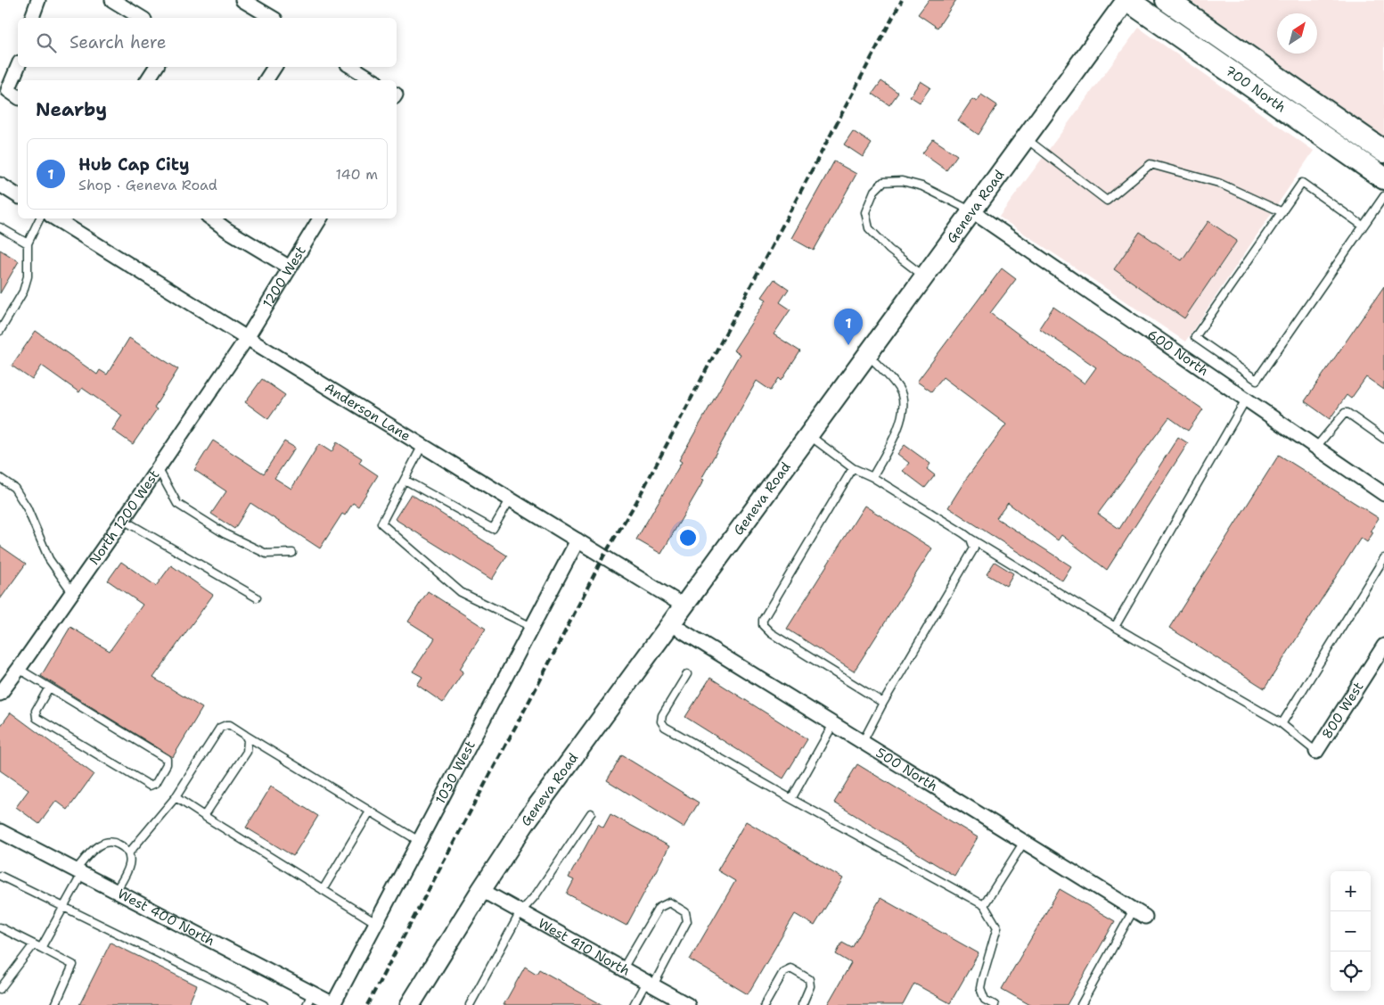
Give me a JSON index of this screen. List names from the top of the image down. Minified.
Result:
{"streets":{"main road":["700 North","Geneva Road"],"street":["1200 West","600 North","Anderson Lane","North 1200 West","800 West","500 North","1030 West","West 400 North","West 410 North"]},"crossings":[["700 North","Geneva Road"],["Geneva Road","600 North"],["Geneva Road","Anderson Lane"],["Geneva Road","500 North"],["Geneva Road","West 410 North"],["1200 West","Anderson Lane"],["1200 West","North 1200 West"],["Anderson Lane","North 1200 West"],["Anderson Lane","1030 West"],["1030 West","West 400 North"]],"north":"top right","page":{"search":"Search here","heading":"Nearby","list":[{"mark":"1","name":"Hub Cap City","note":"Shop · Geneva Road","value":"140 m"}],"pins":"1","map_buttons":["+","−"]}}
